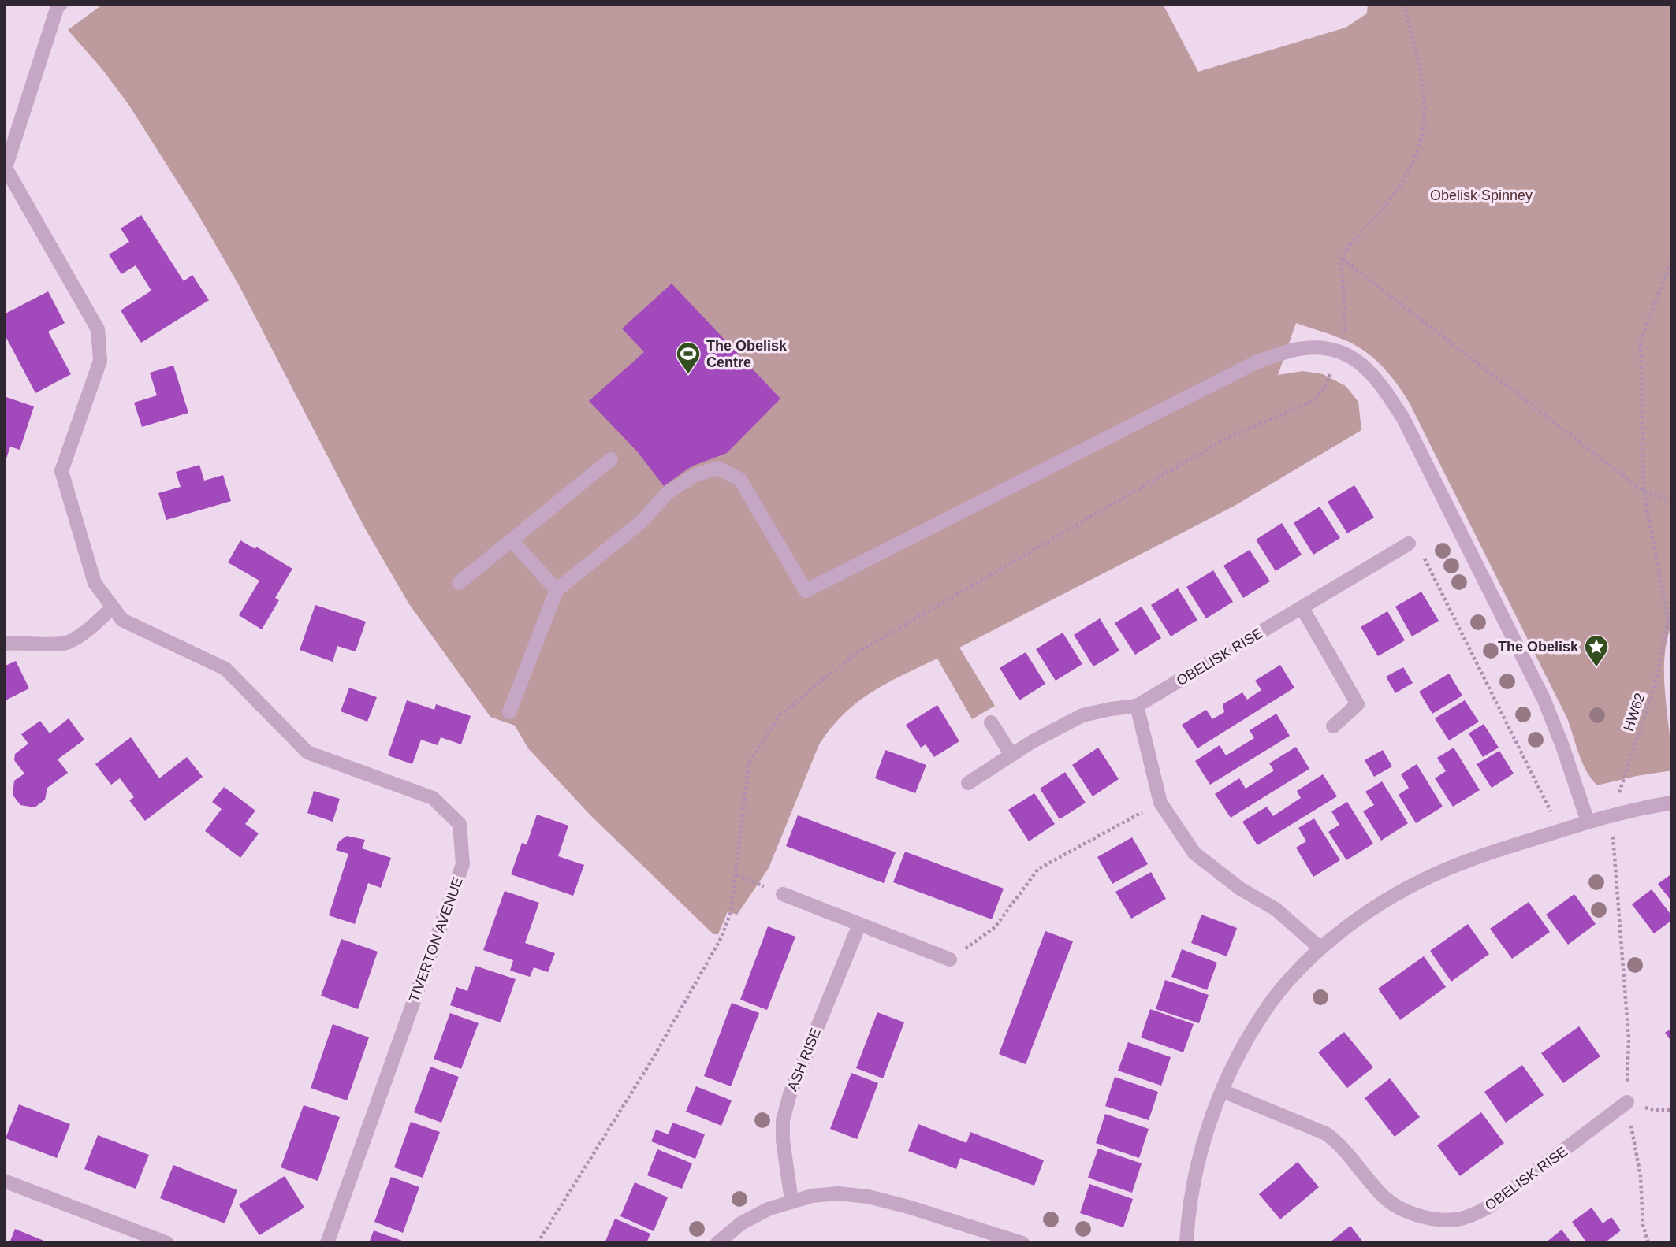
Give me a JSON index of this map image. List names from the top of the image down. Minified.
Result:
{"streets":{"street":["OBELISK RISE","TIVERTON AVENUE","ASH RISE"],"path":["HW62"]},"parks":["Obelisk Spinney"],"places":{"sports":["The Obelisk Centre"],"place":["The Obelisk"]}}
